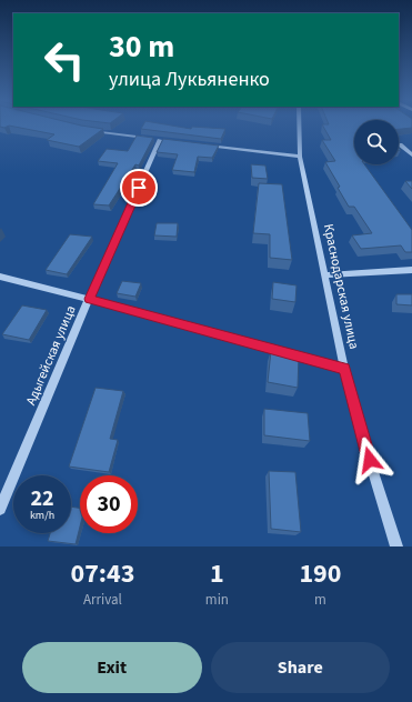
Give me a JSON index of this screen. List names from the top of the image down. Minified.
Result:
{"streets":{"street":["Краснодарская улица","Адыгейская улица"]},"page":{"turn":["30 m","улица Лукьяненко"],"speed":"22 km/h","limit":"30","eta":["07:43","Arrival","1","min","190","m"],"buttons":["Exit","Share"]}}
